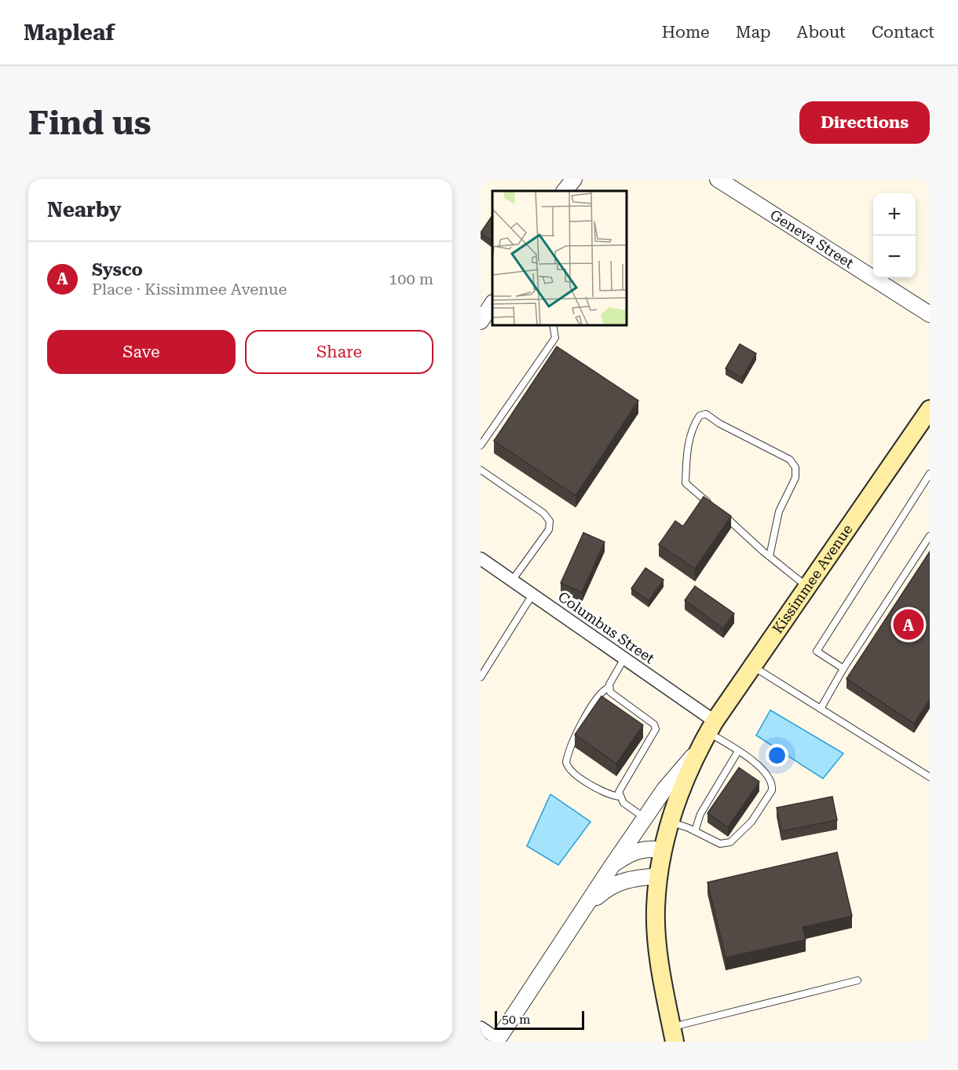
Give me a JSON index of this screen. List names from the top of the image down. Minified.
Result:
{"streets":{"main road":["Kissimmee Avenue"],"street":["Geneva Street","Columbus Street"]},"crossings":[["Kissimmee Avenue","Columbus Street"]],"scale_bar":"50 m","page":{"header":"Mapleaf","nav":["Home","Map","About","Contact"],"buttons":["Directions",["Save","Share"]],"title":"Find us","heading":"Nearby","map_buttons":["+","−"],"list":[{"mark":"A","name":"Sysco","note":"Place · Kissimmee Avenue","value":"100 m"}],"pins":"A","scale":"50 m"}}
